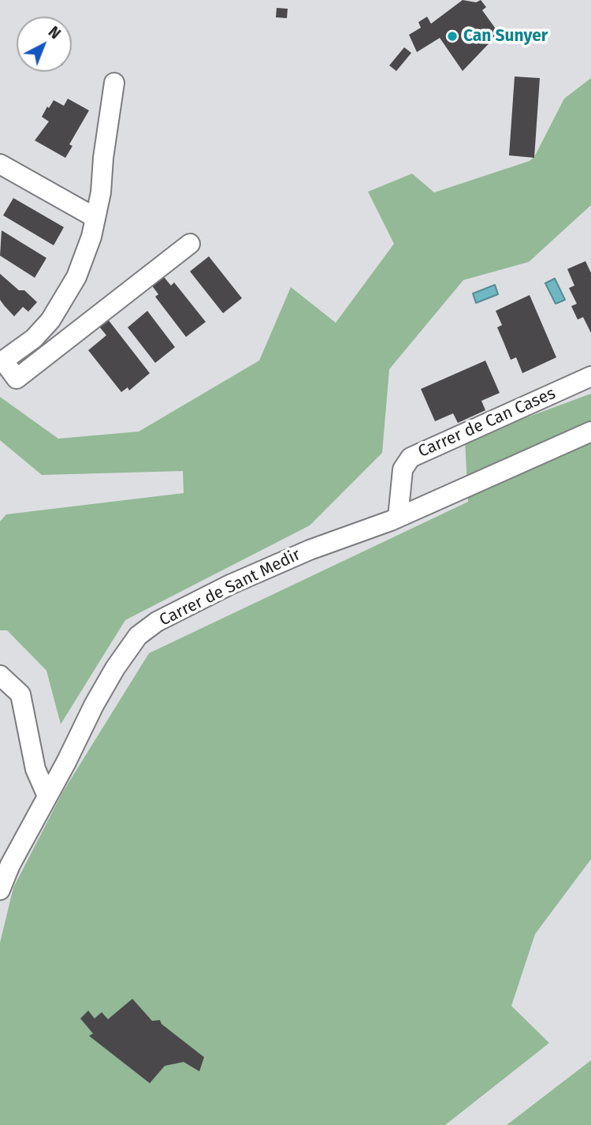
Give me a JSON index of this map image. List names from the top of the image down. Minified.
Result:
{"streets":{"street":["Carrer de Can Cases","Carrer de Sant Medir"]},"crossings":[["Carrer de Can Cases","Carrer de Sant Medir"]],"places":["Can Sunyer"],"north":"top right"}
